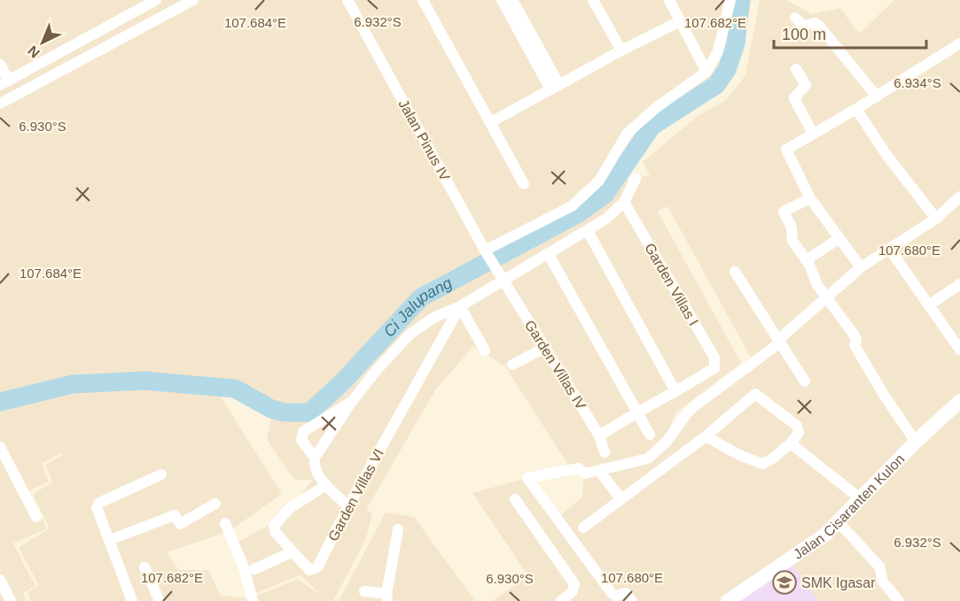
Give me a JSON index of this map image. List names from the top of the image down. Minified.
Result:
{"streets":{"main road":["Jalan Cisaranten Kulon"],"street":["Jalan Pinus IV","Garden Villas I","Garden Villas IV","Garden Villas VI"]},"crossings":[["Jalan Pinus IV","Garden Villas IV"]],"water":["Ci Jalupang"],"places":{"school or university":["SMK Igasar"]},"scale_bar":"100 m","north":"bottom left","coordinates":["6.932°S","107.684°E","107.682°E","6.934°S","6.930°S","107.680°E"]}
